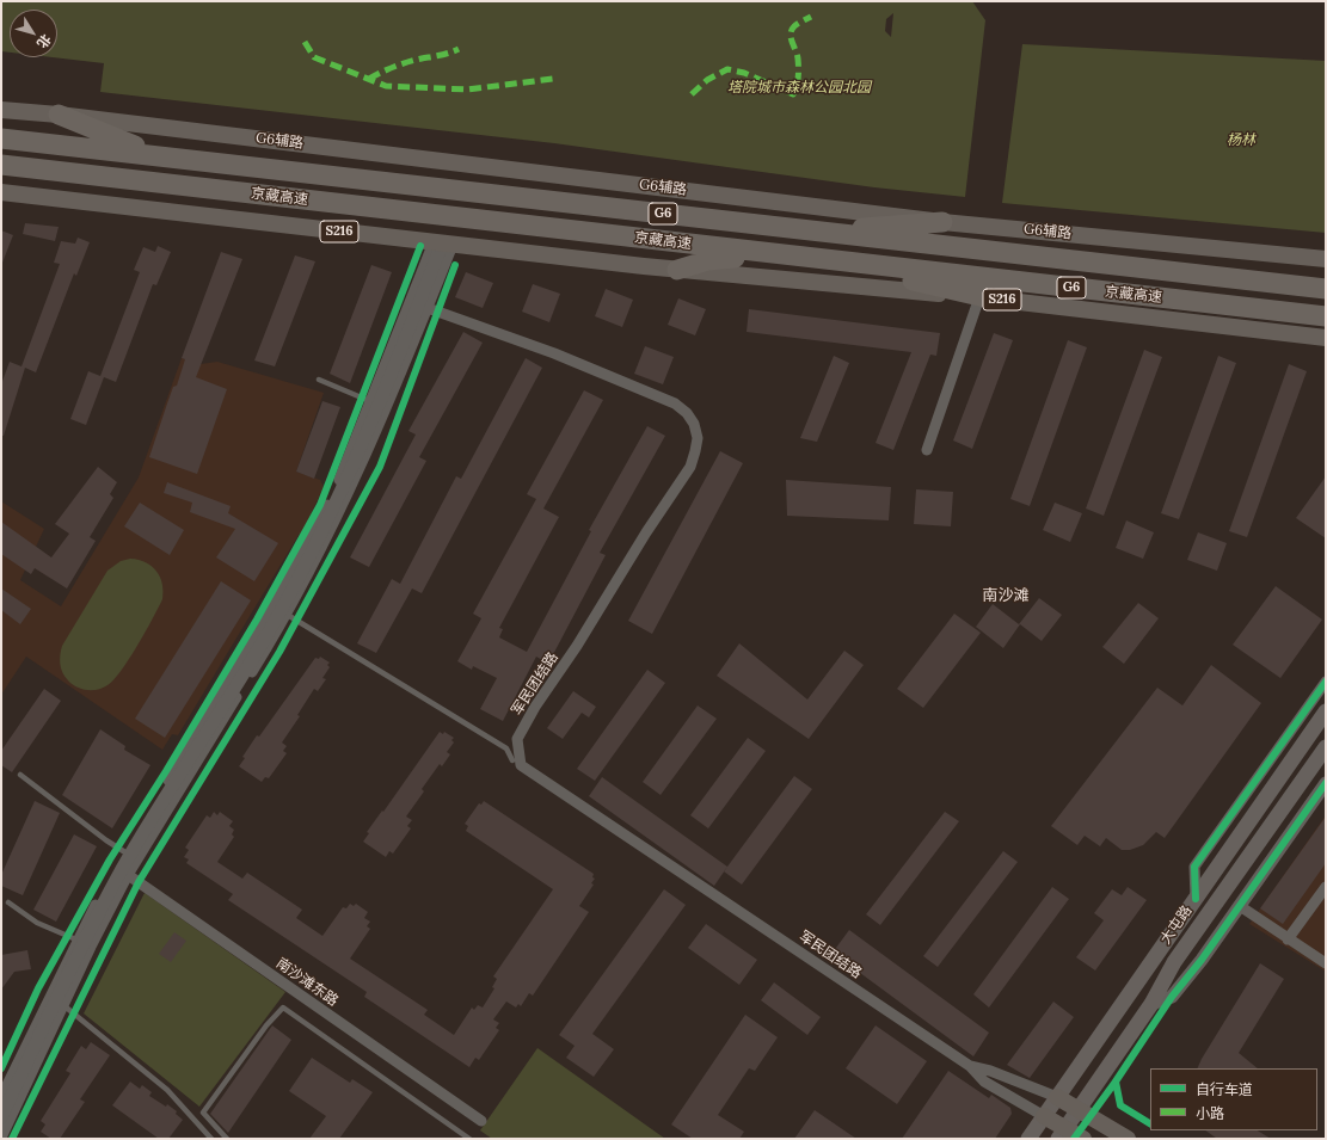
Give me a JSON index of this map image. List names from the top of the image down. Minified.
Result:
{"streets":{"highway":["京藏高速","G6"],"main road":["G6辅路","S216","大屯路"],"street":["军民团结路","南沙滩东路"]},"crossings":[["军民团结路","大屯路"]],"districts":["南沙滩"],"parks":["塔院城市森林公园北园","杨林"],"legend":["自行车道","小路"],"north":"bottom right"}
